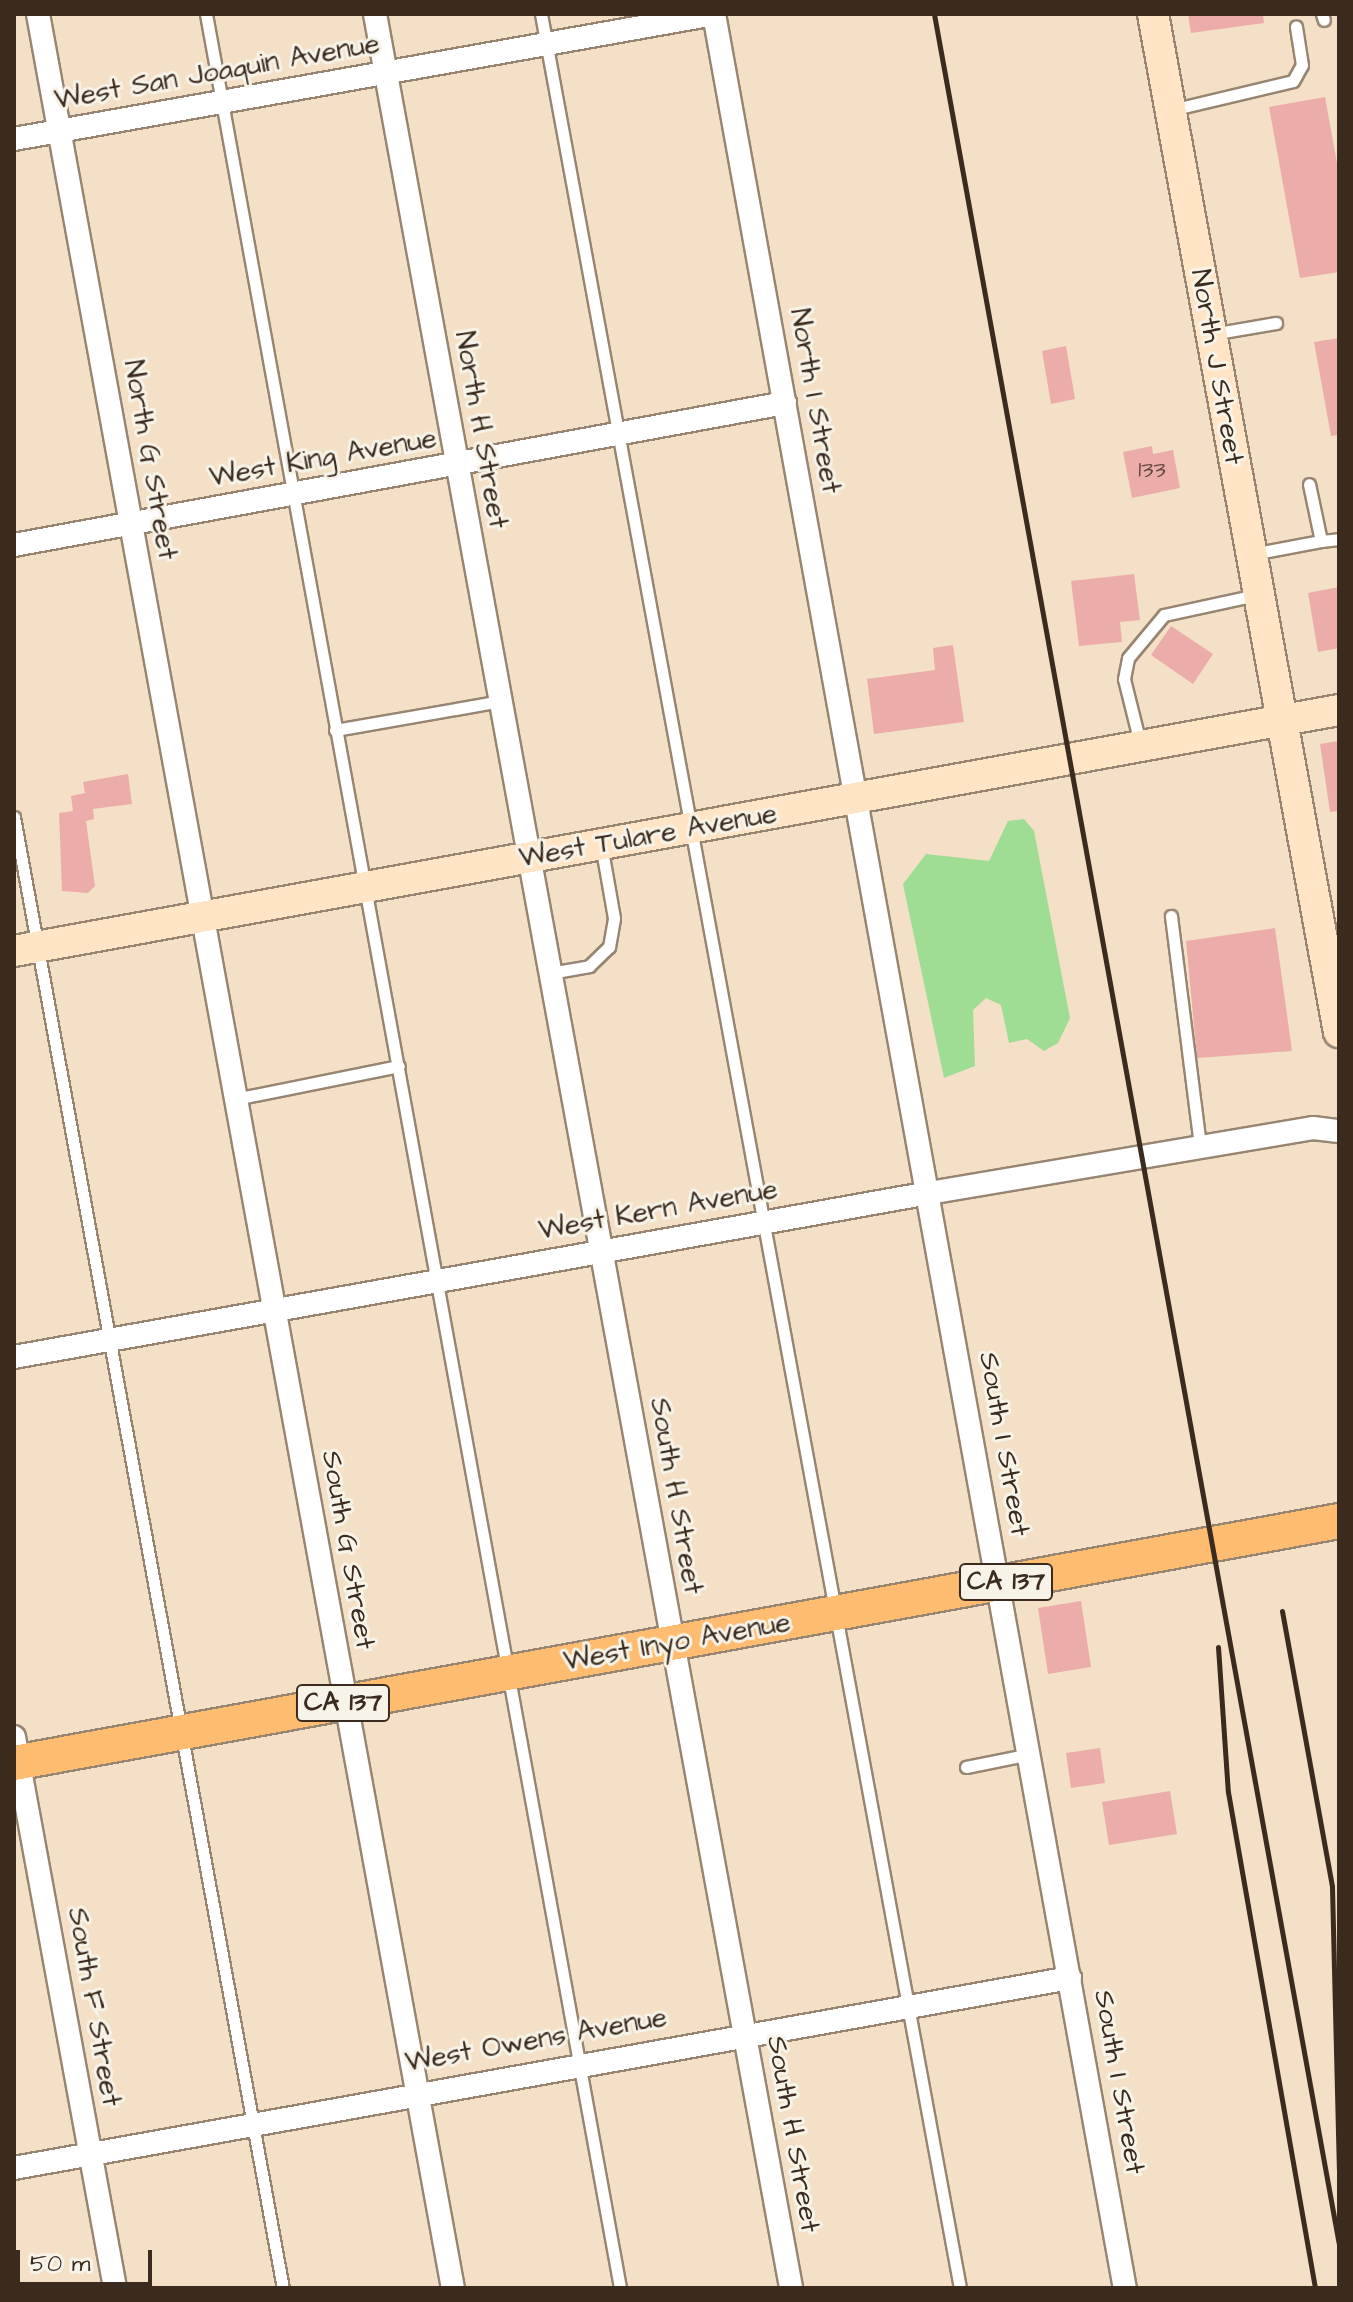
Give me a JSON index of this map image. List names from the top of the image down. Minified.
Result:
{"streets":{"main road":["North J Street","West Tulare Avenue","CA 137","West Inyo Avenue"],"street":["West San Joaquin Avenue","North I Street","North H Street","West King Avenue","North G Street","West Kern Avenue","South I Street","South H Street","South G Street","South F Street","West Owens Avenue"]},"crossings":[["West San Joaquin Avenue","North I Street"],["West San Joaquin Avenue","North H Street"],["West San Joaquin Avenue","North G Street"],["North J Street","West Tulare Avenue"],["North I Street","West King Avenue"],["North I Street","West Tulare Avenue"],["North I Street","South I Street"],["North H Street","West King Avenue"],["North H Street","West Tulare Avenue"],["North H Street","South H Street"],["West King Avenue","North G Street"],["North G Street","West Tulare Avenue"],["North G Street","South G Street"],["West Tulare Avenue","South I Street"],["West Tulare Avenue","South H Street"],["West Tulare Avenue","South G Street"],["West Kern Avenue","South I Street"],["West Kern Avenue","South H Street"],["West Kern Avenue","South G Street"],["South I Street","West Inyo Avenue"],["South I Street","West Owens Avenue"],["South H Street","West Inyo Avenue"],["South H Street","West Owens Avenue"],["South G Street","West Inyo Avenue"],["South G Street","West Owens Avenue"],["West Inyo Avenue","South F Street"],["South F Street","West Owens Avenue"]],"house_numbers":["133"],"scale_bar":"50 m"}
